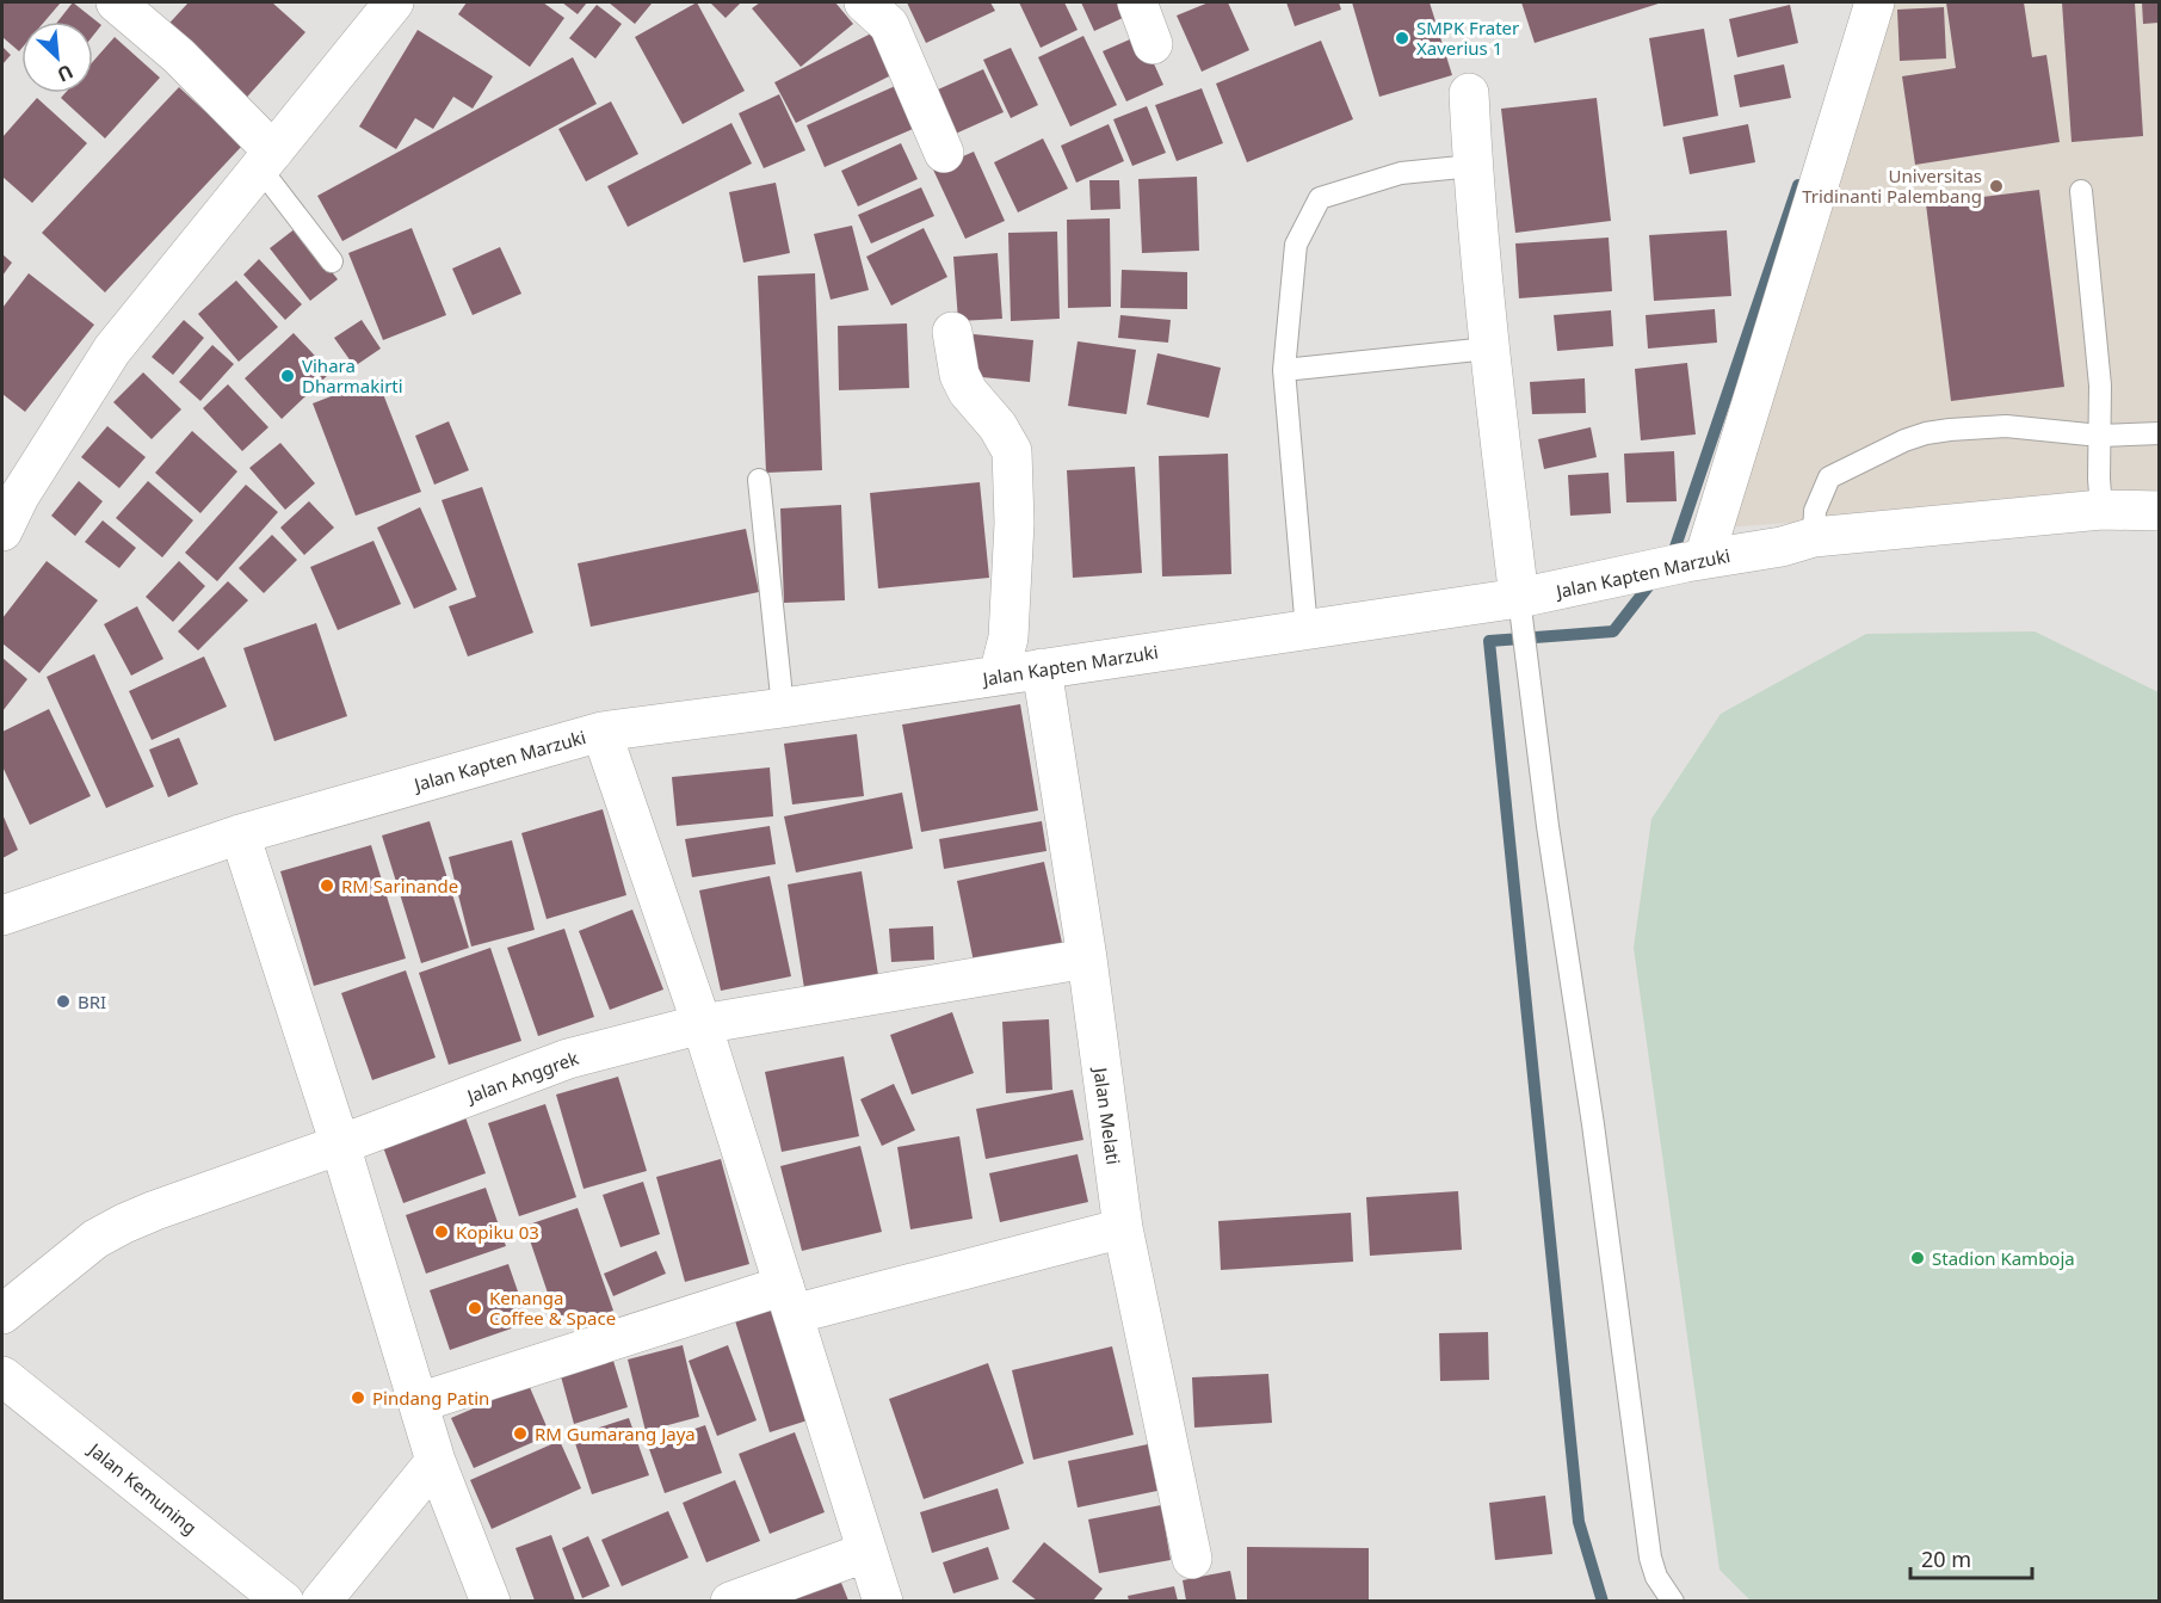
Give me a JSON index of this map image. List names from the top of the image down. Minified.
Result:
{"streets":{"street":["Jalan Kapten Marzuki","Jalan Anggrek","Jalan Melati","Jalan Kemuning"]},"crossings":[["Jalan Kapten Marzuki","Jalan Melati"],["Jalan Anggrek","Jalan Melati"]],"places":["SMPK Frater Xaverius 1","Universitas Tridinanti Palembang","Vihara Dharmakirti","RM Sarinande","BRI","Kopiku 03","Stadion Kamboja","Kenanga Coffee & Space","Pindang Patin","RM Gumarang Jaya"],"scale_bar":"20 m","north":"bottom right"}
